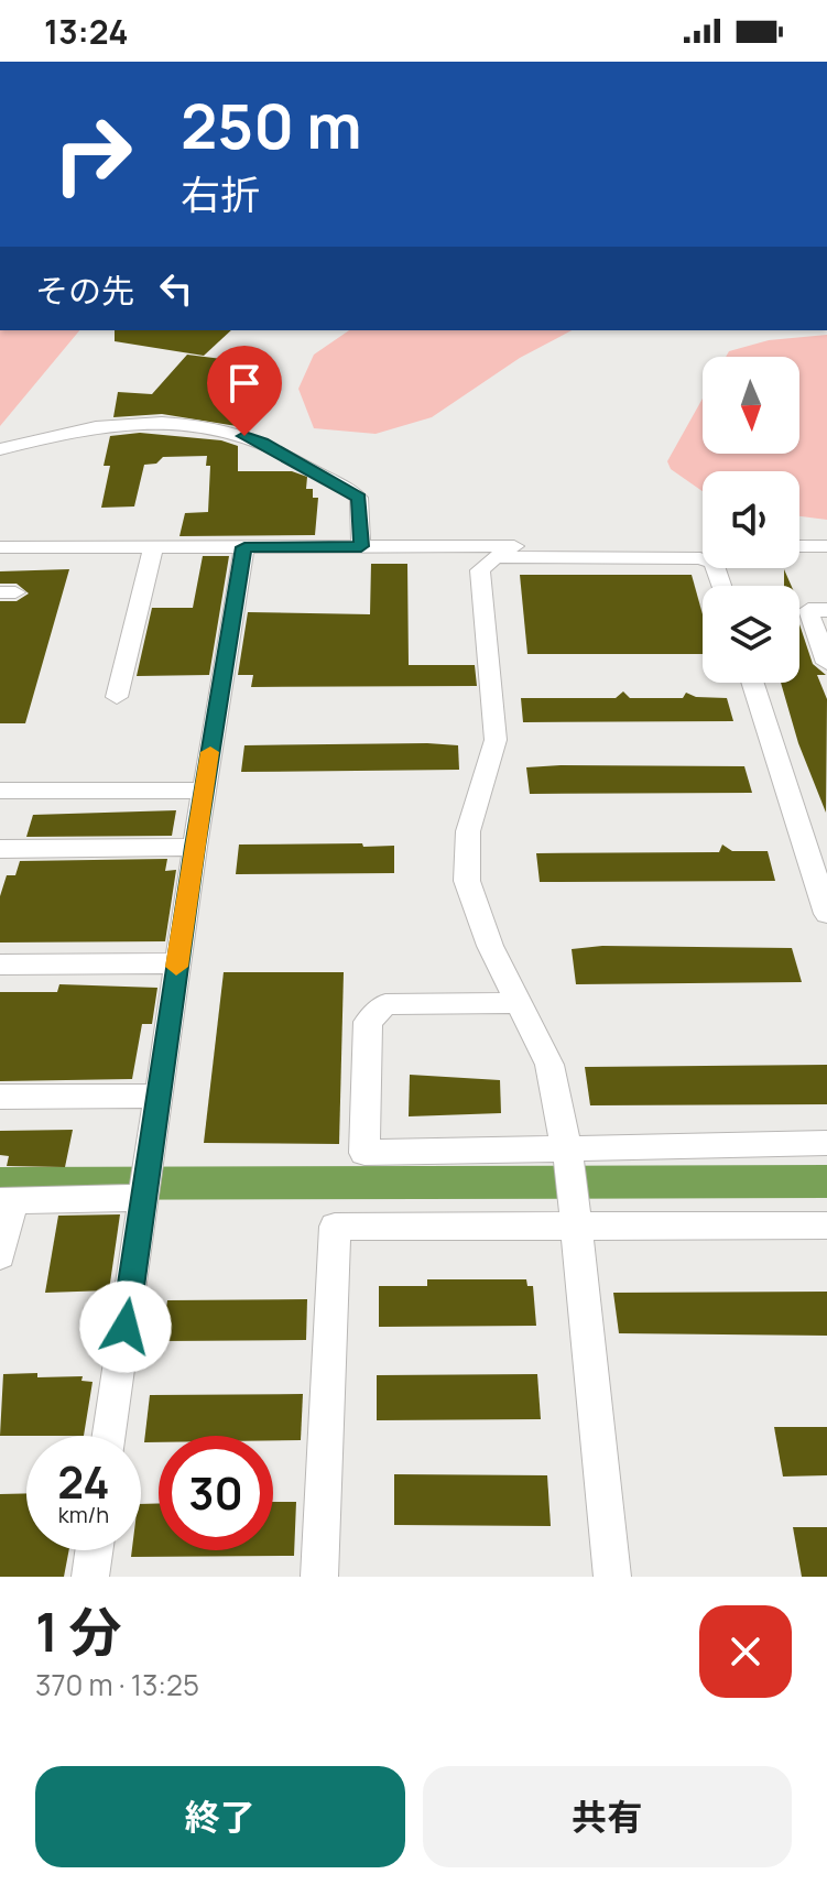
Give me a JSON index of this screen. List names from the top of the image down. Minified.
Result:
{"north":"bottom","page":{"status":"13:24","turn":["250 m","右折"],"then":"その先","speed":"24 km/h","limit":"30","heading":["1 分","370 m · 13:25"],"buttons":["終了","共有"]}}
